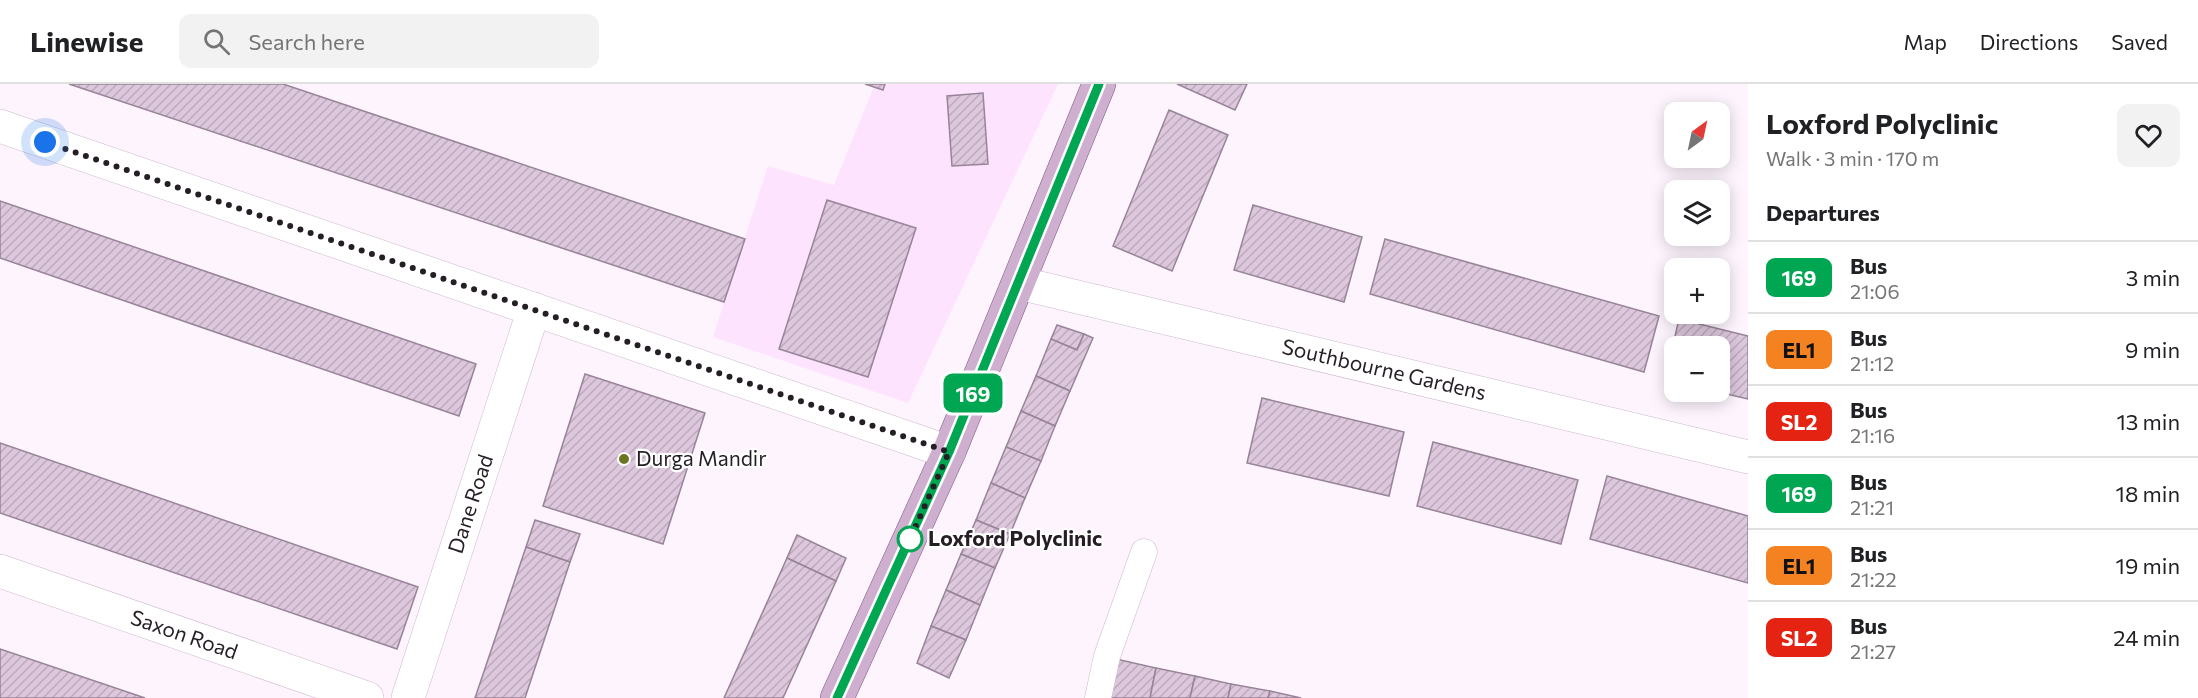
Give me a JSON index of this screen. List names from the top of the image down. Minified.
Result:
{"streets":{"street":["Southbourne Gardens","Dane Road","Saxon Road"]},"places":["Durga Mandir","Loxford Polyclinic"],"lines":["bus line 169"],"north":"top right","page":{"header":"Linewise","search":"Search here","nav":["Map","Directions","Saved"],"on_map":"169","heading":[["Loxford Polyclinic","Walk · 3 min · 170 m"],"Departures"],"map_buttons":["+","−"],"list":[{"mark":"169","name":"Bus","note":"21:06","value":"3 min"},{"mark":"EL1","name":"Bus","note":"21:12","value":"9 min"},{"mark":"SL2","name":"Bus","note":"21:16","value":"13 min"},{"mark":"169","name":"Bus","note":"21:21","value":"18 min"},{"mark":"EL1","name":"Bus","note":"21:22","value":"19 min"},{"mark":"SL2","name":"Bus","note":"21:27","value":"24 min"}]}}
